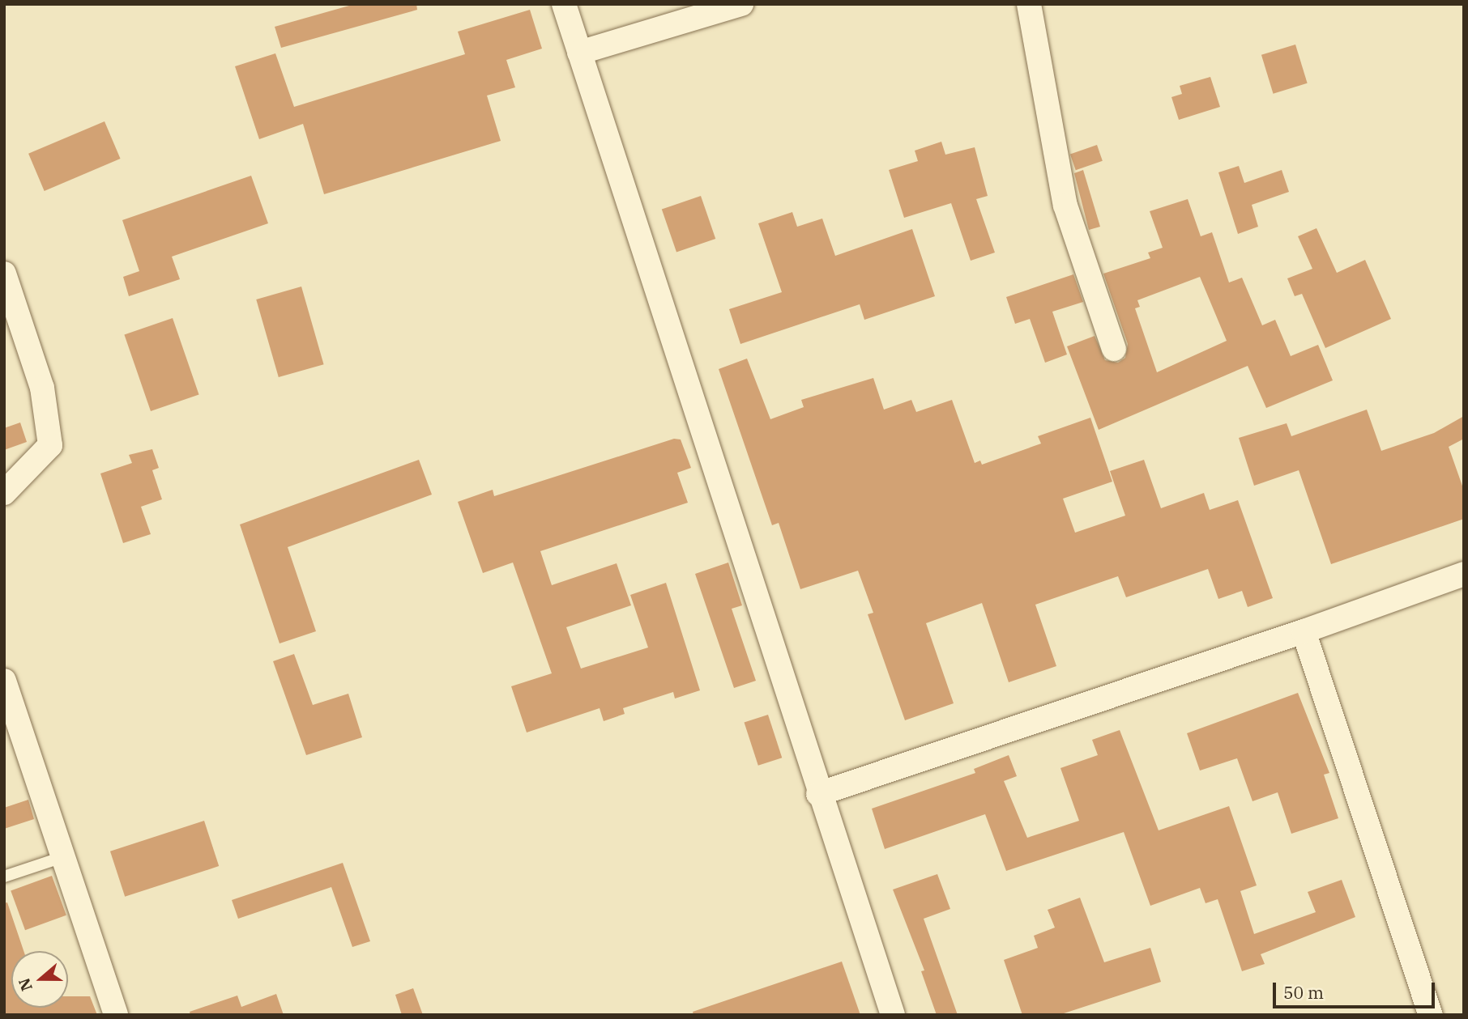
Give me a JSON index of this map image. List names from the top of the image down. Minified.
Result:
{"scale_bar":"50 m","north":"left"}
